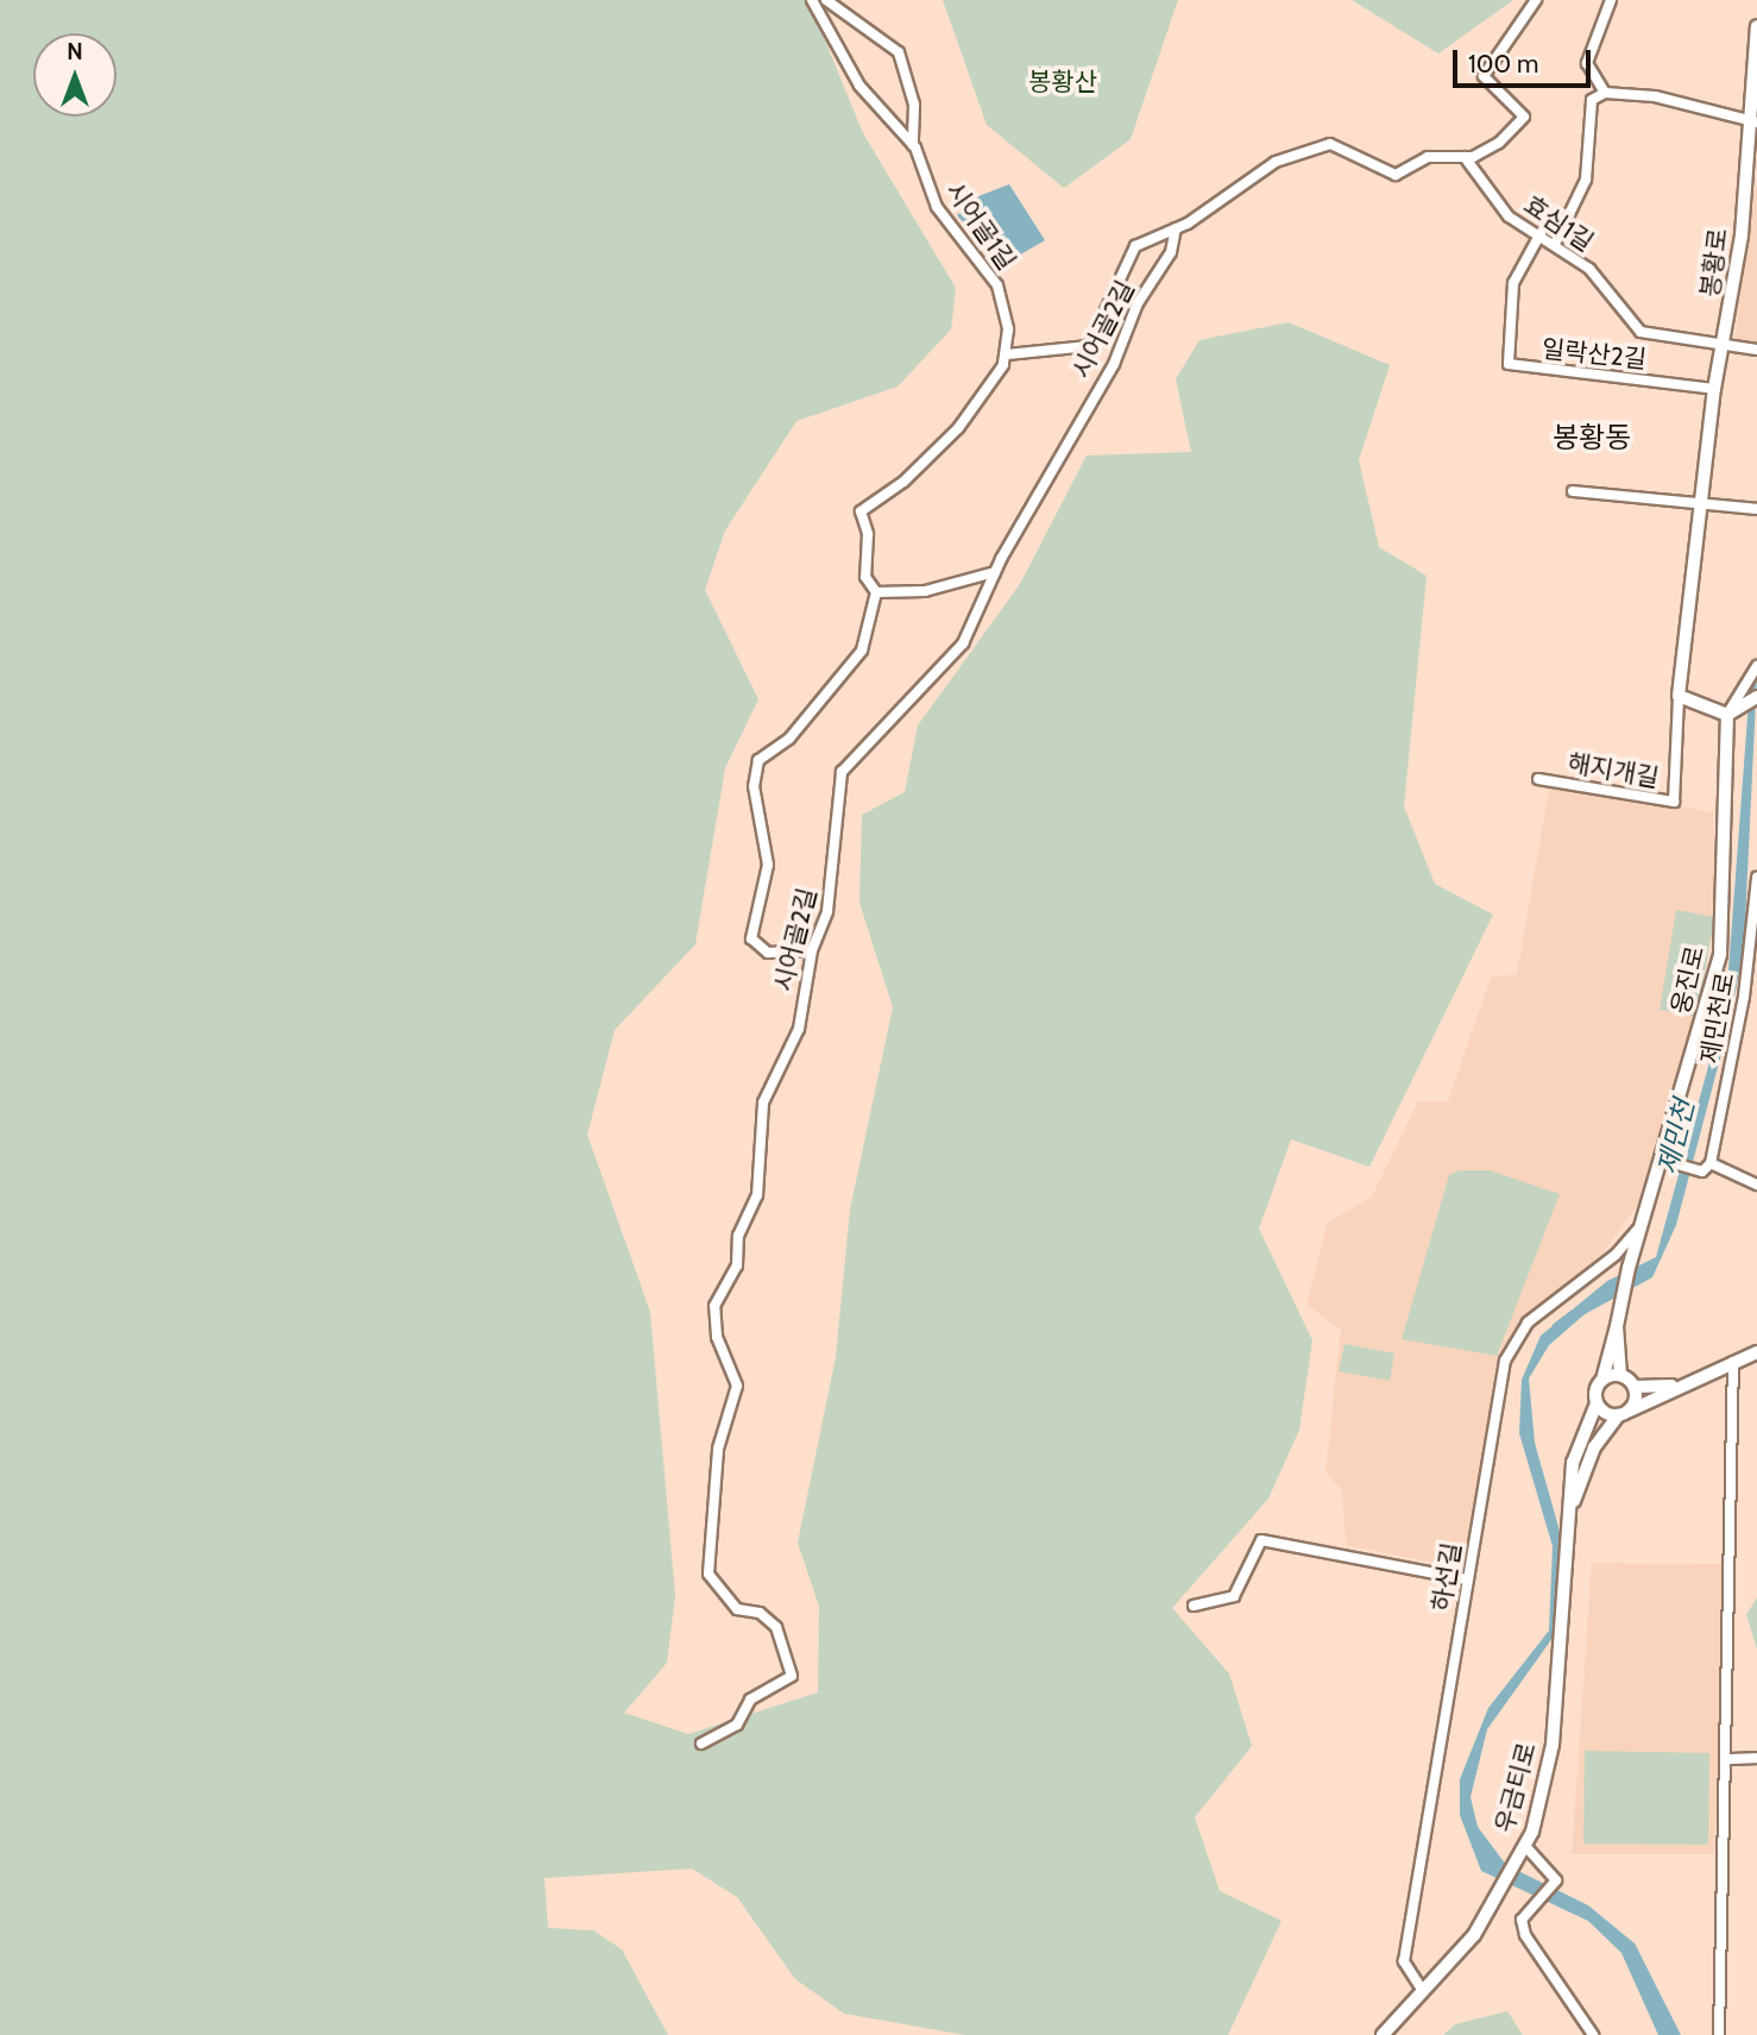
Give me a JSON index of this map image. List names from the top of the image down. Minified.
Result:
{"streets":{"main road":["봉황로","웅진로","우금티로"],"street":["효심1길","시어골1길","시어골2길","일락산2길","해지개길","제민천로","하선길"]},"crossings":[["효심1길","봉황로"],["효심1길","시어골2길"],["효심1길","일락산2길"],["시어골1길","시어골2길"],["봉황로","일락산2길"],["봉황로","해지개길"],["웅진로","하선길"],["하선길","우금티로"]],"districts":["봉황동"],"water":["제민천"],"parks":["봉황산"],"scale_bar":"100 m","north":"top"}
